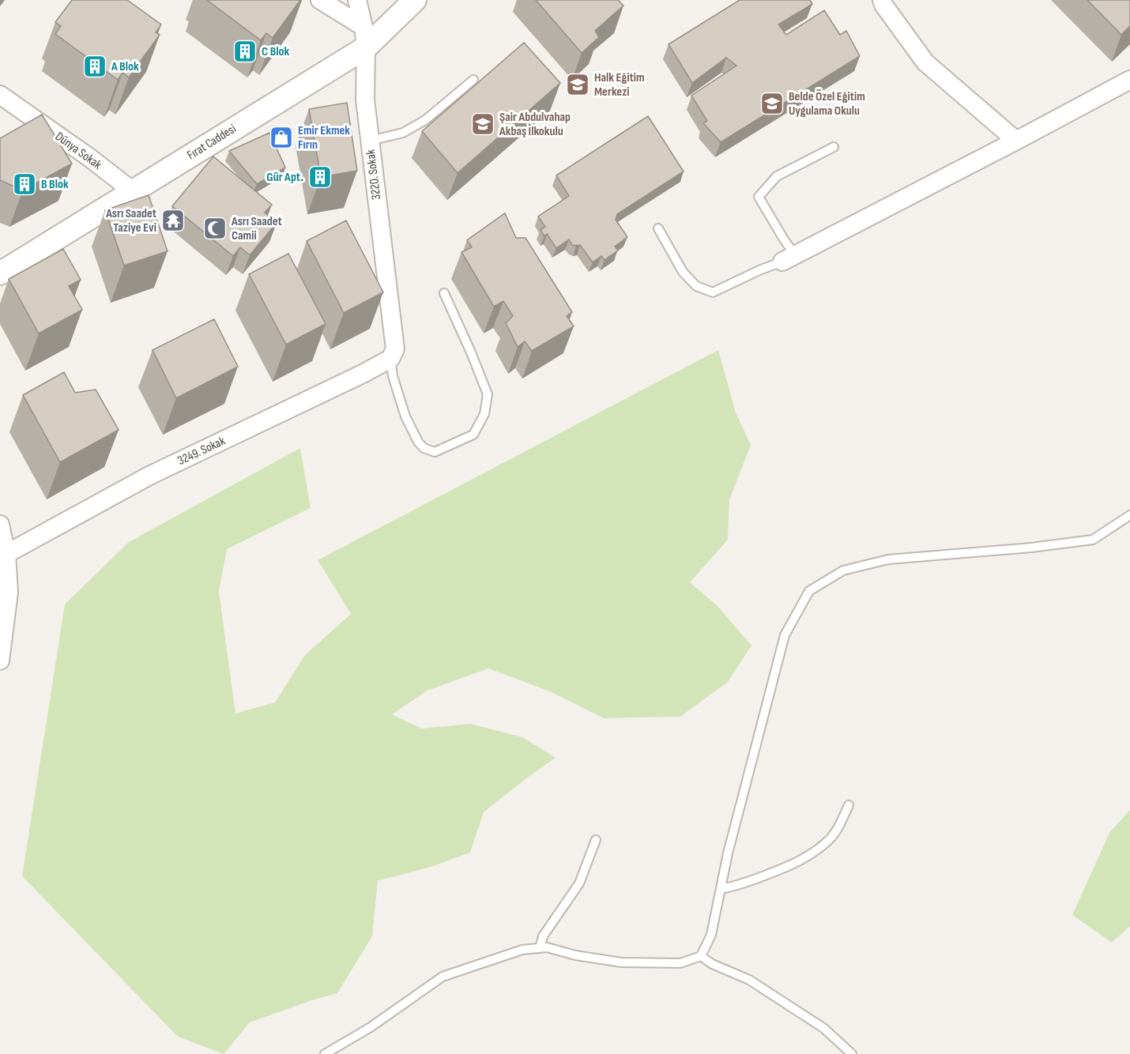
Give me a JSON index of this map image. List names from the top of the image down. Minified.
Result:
{"streets":{"street":["Fırat Caddesi","Dünya Sokak","3220. Sokak","3249. Sokak"]},"crossings":[["Fırat Caddesi","Dünya Sokak"],["Fırat Caddesi","3220. Sokak"],["3220. Sokak","3249. Sokak"]],"places":{"building":["C Blok","A Blok","Gür Apt.","B Blok"],"school or university":["Halk Eğitim Merkezi","Belde Özel Eğitim Uygulama Okulu","Şair Abdulvahap Akbaş İlkokulu"],"shop":["Emir Ekmek Fırın"],"temple":["Asrı Saadet Taziye Evi"],"mosque":["Asrı Saadet Camii"]}}
